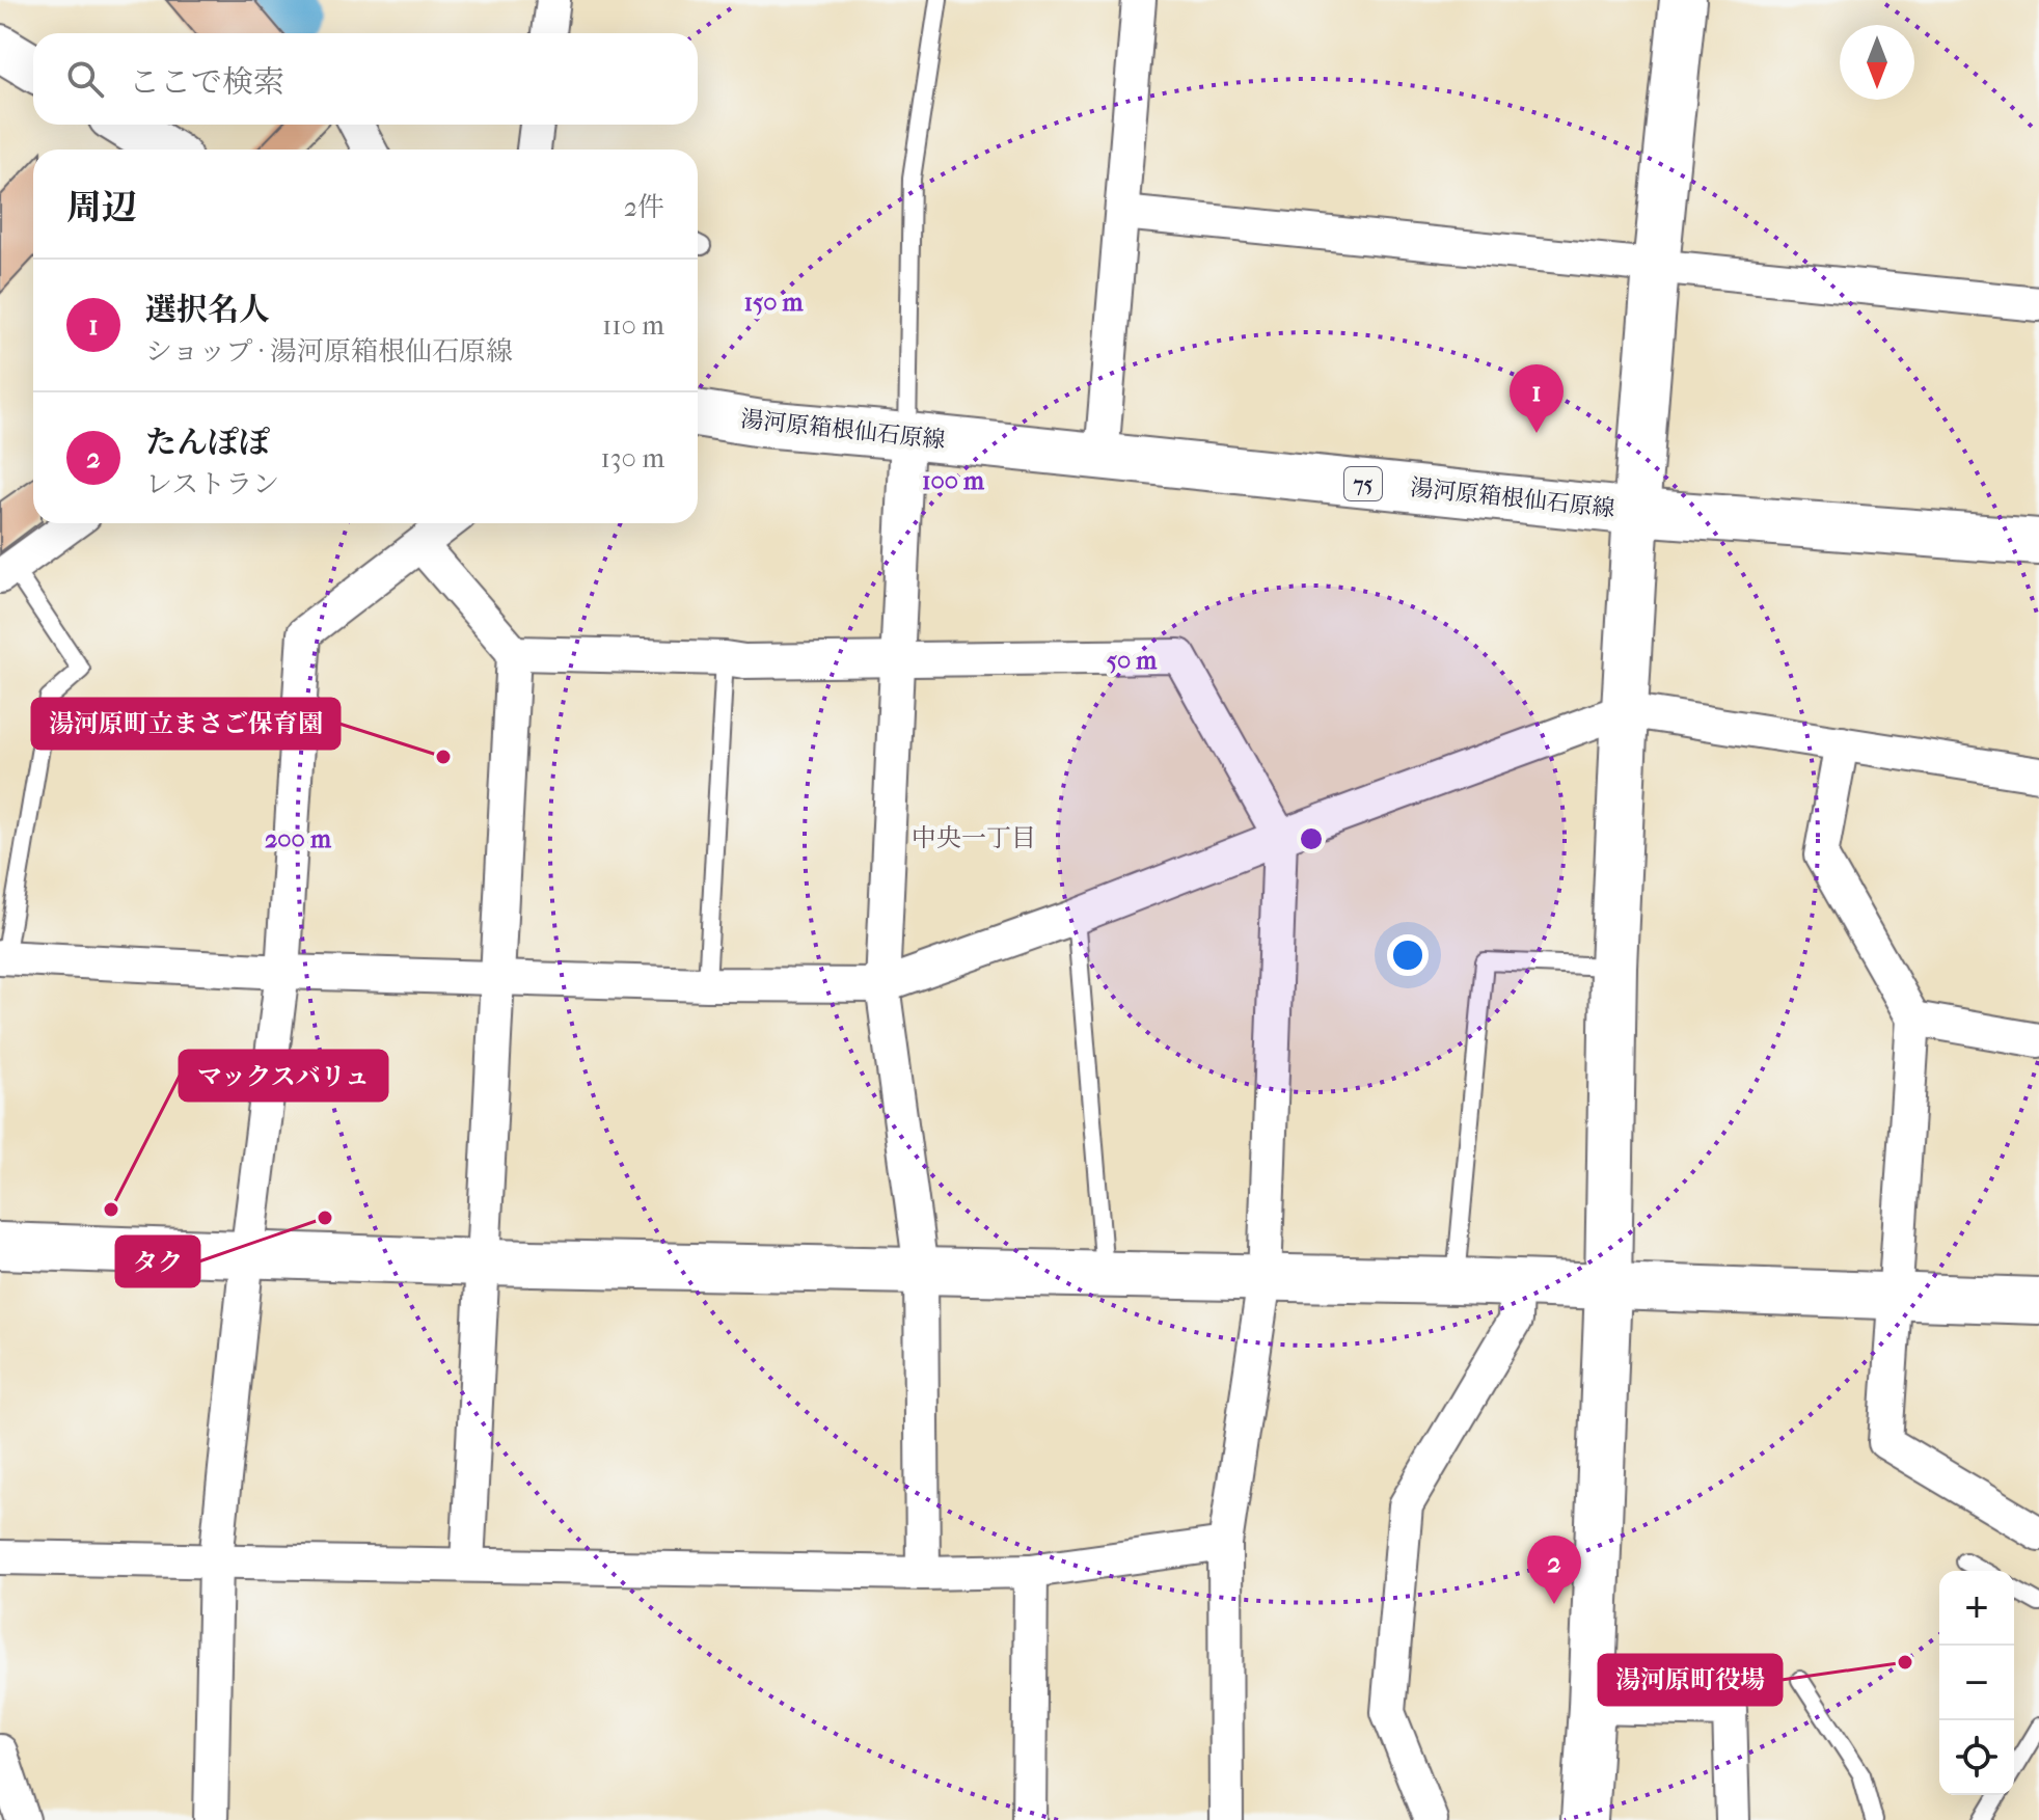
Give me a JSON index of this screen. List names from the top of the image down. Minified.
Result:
{"streets":{"street":["湯河原箱根仙石原線","75"]},"districts":["中央一丁目"],"places":["湯河原町立まさご保育園","マックスバリュ","タク","湯河原町役場"],"north":"bottom","page":{"search":"ここで検索","heading":["周辺","2件"],"list":[{"mark":"1","name":"選択名人","note":"ショップ · 湯河原箱根仙石原線","value":"110 m"},{"mark":"2","name":"たんぽぽ","note":"レストラン","value":"130 m"}],"pins":["1","2"],"map_buttons":["+","−"]},"rings":["150 m","100 m","50 m","200 m"]}
